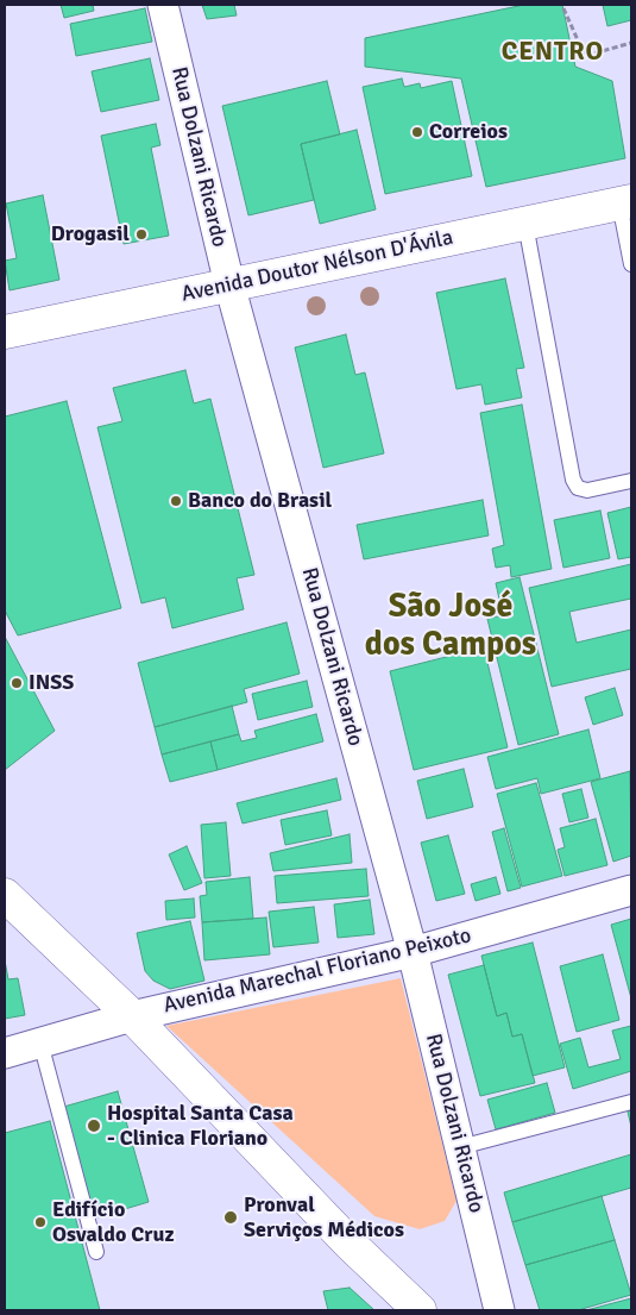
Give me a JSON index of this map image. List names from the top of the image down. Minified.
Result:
{"streets":{"main road":["Avenida Doutor Nélson D'Ávila"],"street":["Rua Dolzani Ricardo","Avenida Marechal Floriano Peixoto"]},"crossings":[["Rua Dolzani Ricardo","Avenida Doutor Nélson D'Ávila"],["Rua Dolzani Ricardo","Avenida Marechal Floriano Peixoto"]],"districts":["CENTRO","São José dos Campos"],"places":["Correios","Drogasil","Banco do Brasil","INSS","Hospital Santa Casa - Clinica Floriano","Pronval Serviços Médicos","Edifício Osvaldo Cruz"]}
